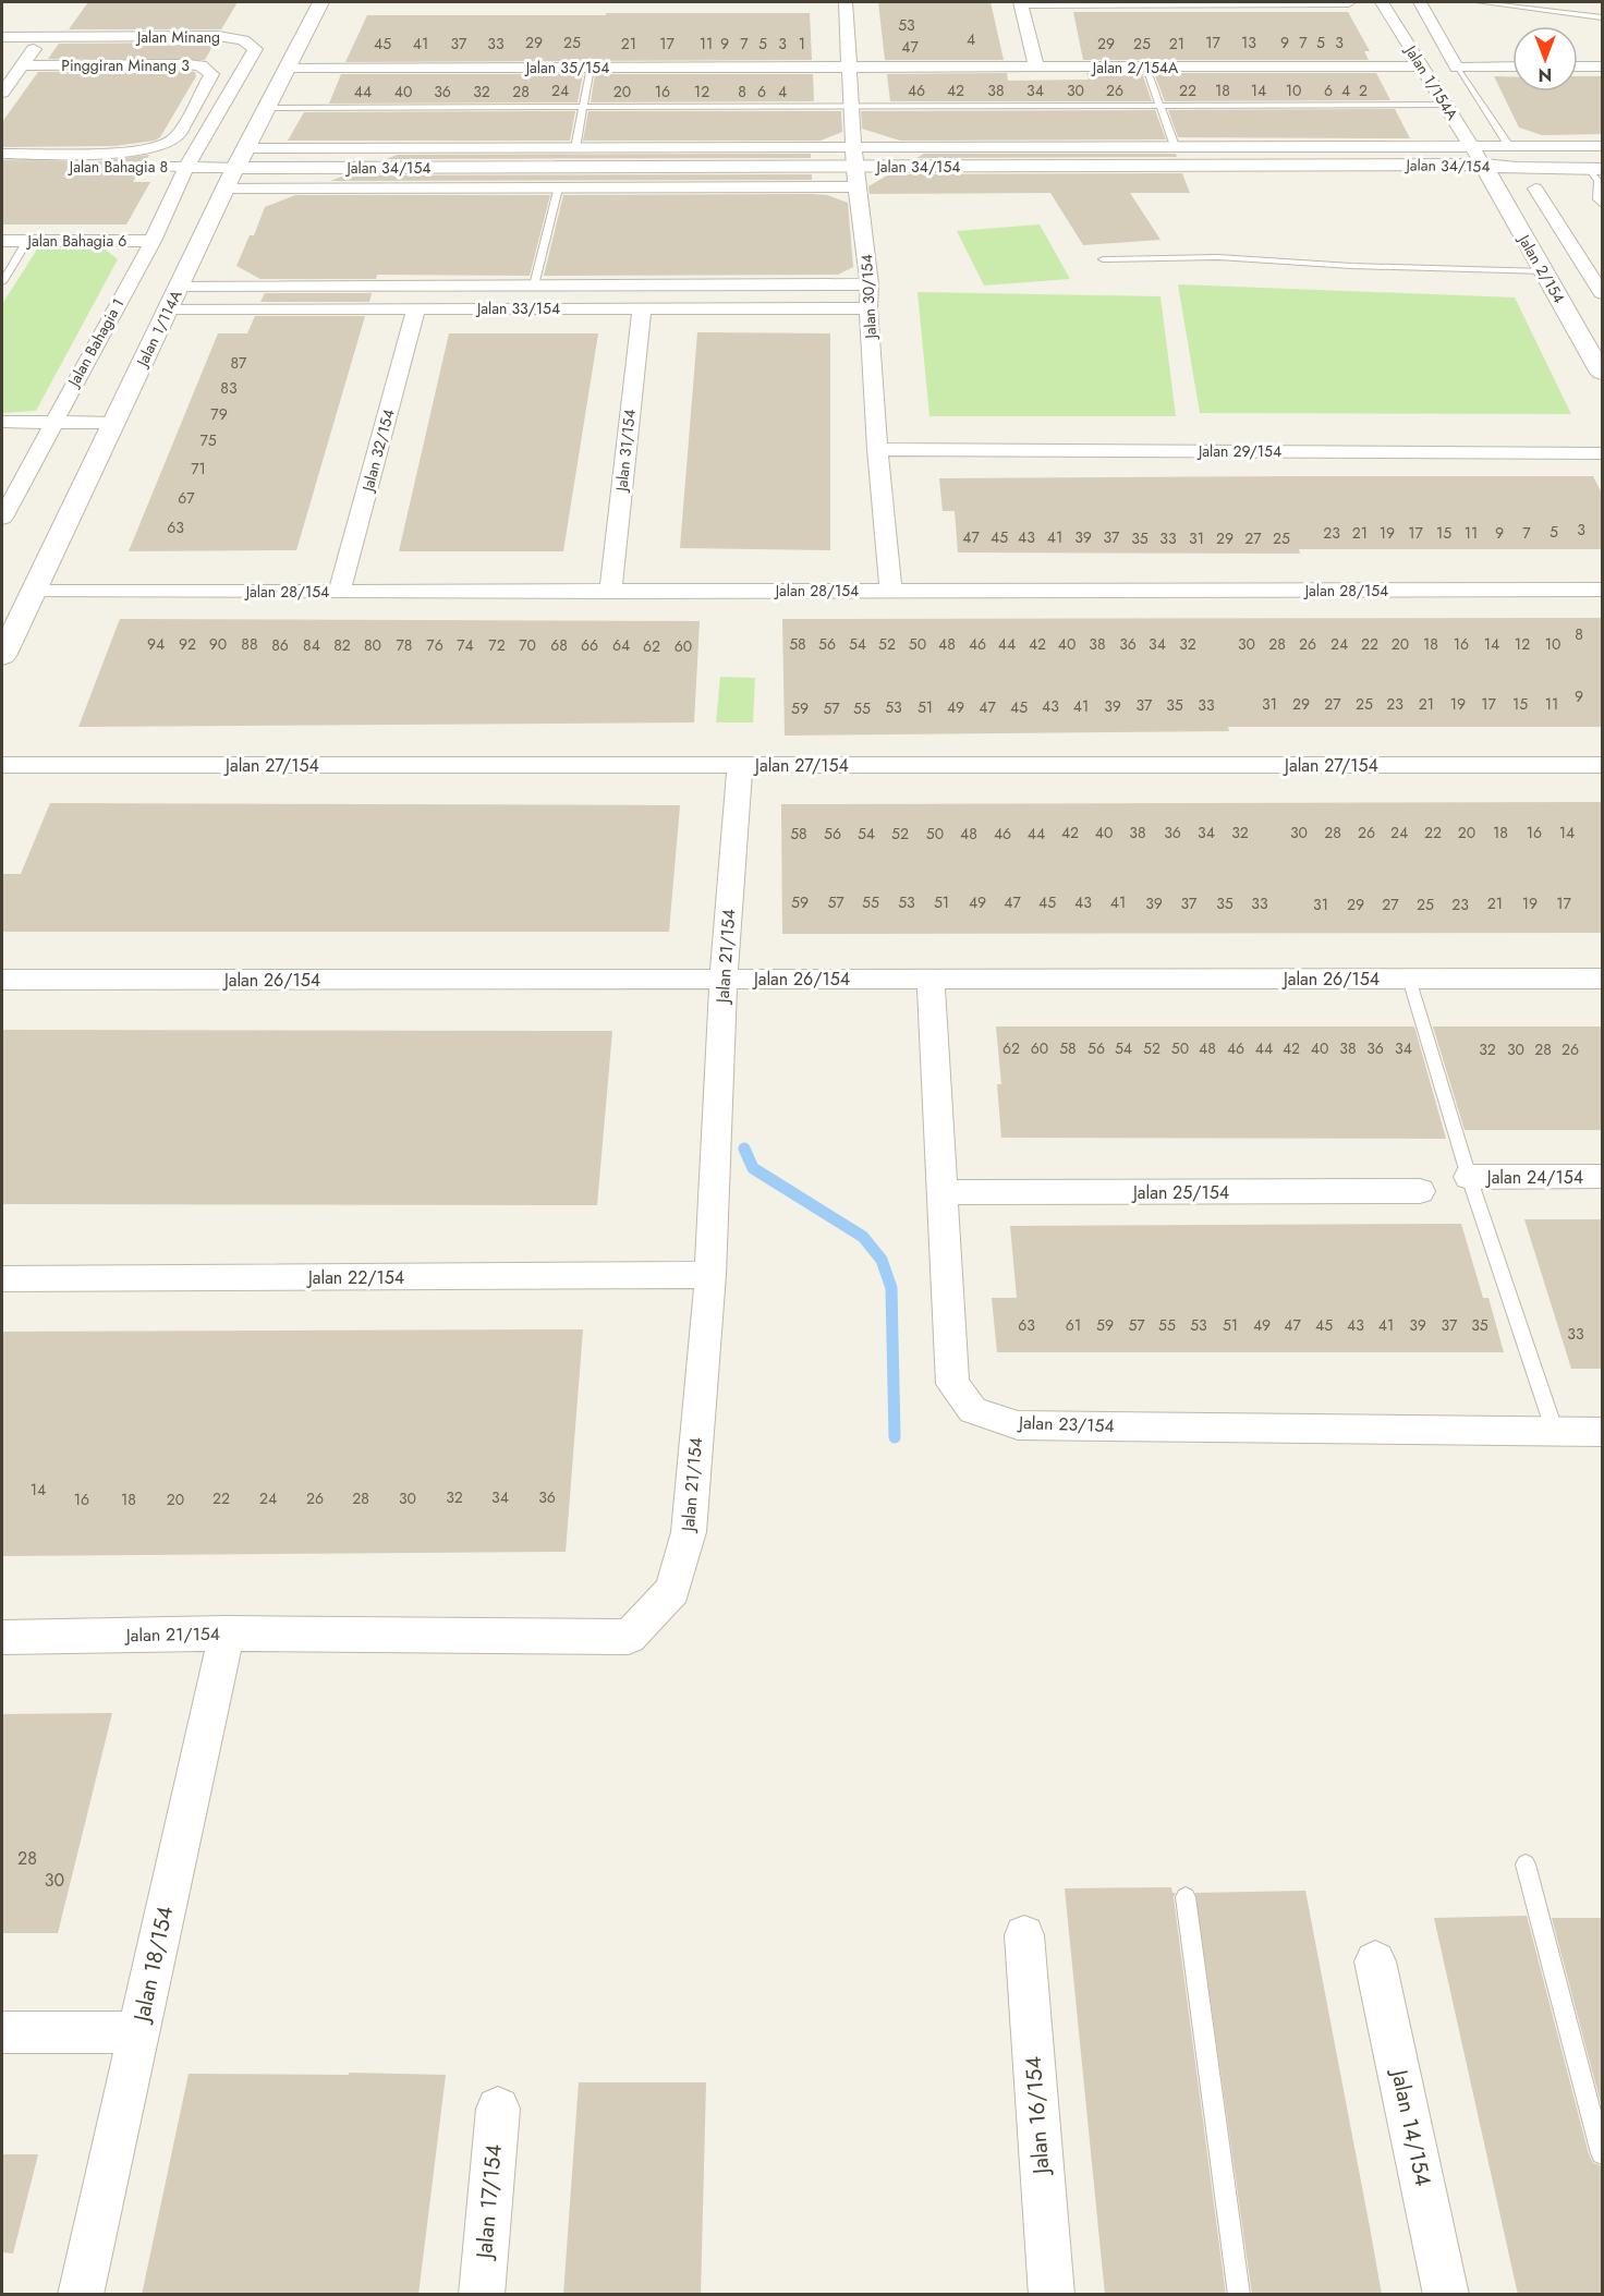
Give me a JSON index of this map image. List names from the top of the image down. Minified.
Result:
{"streets":{"street":["Jalan Minang","Pinggiran Minang 3","Jalan 35/154","Jalan 2/154A","Jalan 1/154A","Jalan 34/154","Jalan Bahagia 8","Jalan Bahagia 6","Jalan 2/154","Jalan 30/154","Jalan 33/154","Jalan 1/114A","Jalan Bahagia 1","Jalan 32/154","Jalan 31/154","Jalan 29/154","Jalan 28/154","Jalan 27/154","Jalan 21/154","Jalan 26/154","Jalan 24/154","Jalan 25/154","Jalan 22/154","Jalan 23/154","Jalan 18/154","Jalan 16/154","Jalan 14/154","Jalan 17/154"]},"crossings":[["Jalan Minang","Jalan Bahagia 8"],["Jalan Minang","Jalan Bahagia 1"],["Jalan 35/154","Jalan 2/154A"],["Jalan 35/154","Jalan 30/154"],["Jalan 35/154","Jalan 1/114A"],["Jalan 2/154A","Jalan 1/154A"],["Jalan 2/154A","Jalan 30/154"],["Jalan 1/154A","Jalan 34/154"],["Jalan 1/154A","Jalan 2/154"],["Jalan 34/154","Jalan Bahagia 8"],["Jalan 34/154","Jalan 2/154"],["Jalan 34/154","Jalan 30/154"],["Jalan 34/154","Jalan 1/114A"],["Jalan Bahagia 8","Jalan 1/114A"],["Jalan Bahagia 8","Jalan Bahagia 1"],["Jalan Bahagia 6","Jalan Bahagia 1"],["Jalan 30/154","Jalan 33/154"],["Jalan 30/154","Jalan 29/154"],["Jalan 30/154","Jalan 28/154"],["Jalan 33/154","Jalan 1/114A"],["Jalan 33/154","Jalan 32/154"],["Jalan 33/154","Jalan 31/154"],["Jalan 1/114A","Jalan 28/154"],["Jalan 32/154","Jalan 28/154"],["Jalan 31/154","Jalan 28/154"],["Jalan 27/154","Jalan 21/154"],["Jalan 21/154","Jalan 26/154"],["Jalan 21/154","Jalan 22/154"],["Jalan 21/154","Jalan 18/154"],["Jalan 26/154","Jalan 23/154"],["Jalan 25/154","Jalan 23/154"]],"house_numbers":["53","4","29","25","17","13","9","7","5","3","45","41","37","33","21","17","11","9","7","5","3","1","29","25","21","47","24","46","42","38","34","30","26","22","18","14","10","6","4","2","44","40","36","32","28","20","16","12","8","6","4","87","83","79","75","71","67","63","3","5","23","21","19","17","15","11","9","7","47","45","43","41","39","37","35","33","31","29","27","25","8","94","92","90","88","58","56","54","52","50","48","46","44","42","40","38","36","34","32","30","28","26","24","22","20","18","16","14","12","10","86","84","82","80","78","76","74","72","70","68","66","64","62","60","9","31","29","27","25","23","21","19","17","15","11","37","35","33","43","41","39","53","51","49","47","45","59","57","55","42","40","38","36","34","32","30","28","26","24","22","20","18","16","14","58","56","54","52","50","48","46","44","59","57","55","53","51","49","47","45","43","41","39","37","35","33","21","19","17","31","29","27","25","23","62","60","58","56","54","52","50","48","46","44","42","40","38","36","34","32","30","28","26","63","61","59","57","55","53","51","49","47","45","43","41","39","37","35","33","14","32","34","36","22","24","26","28","30","16","18","20","28","30"],"north":"bottom"}
